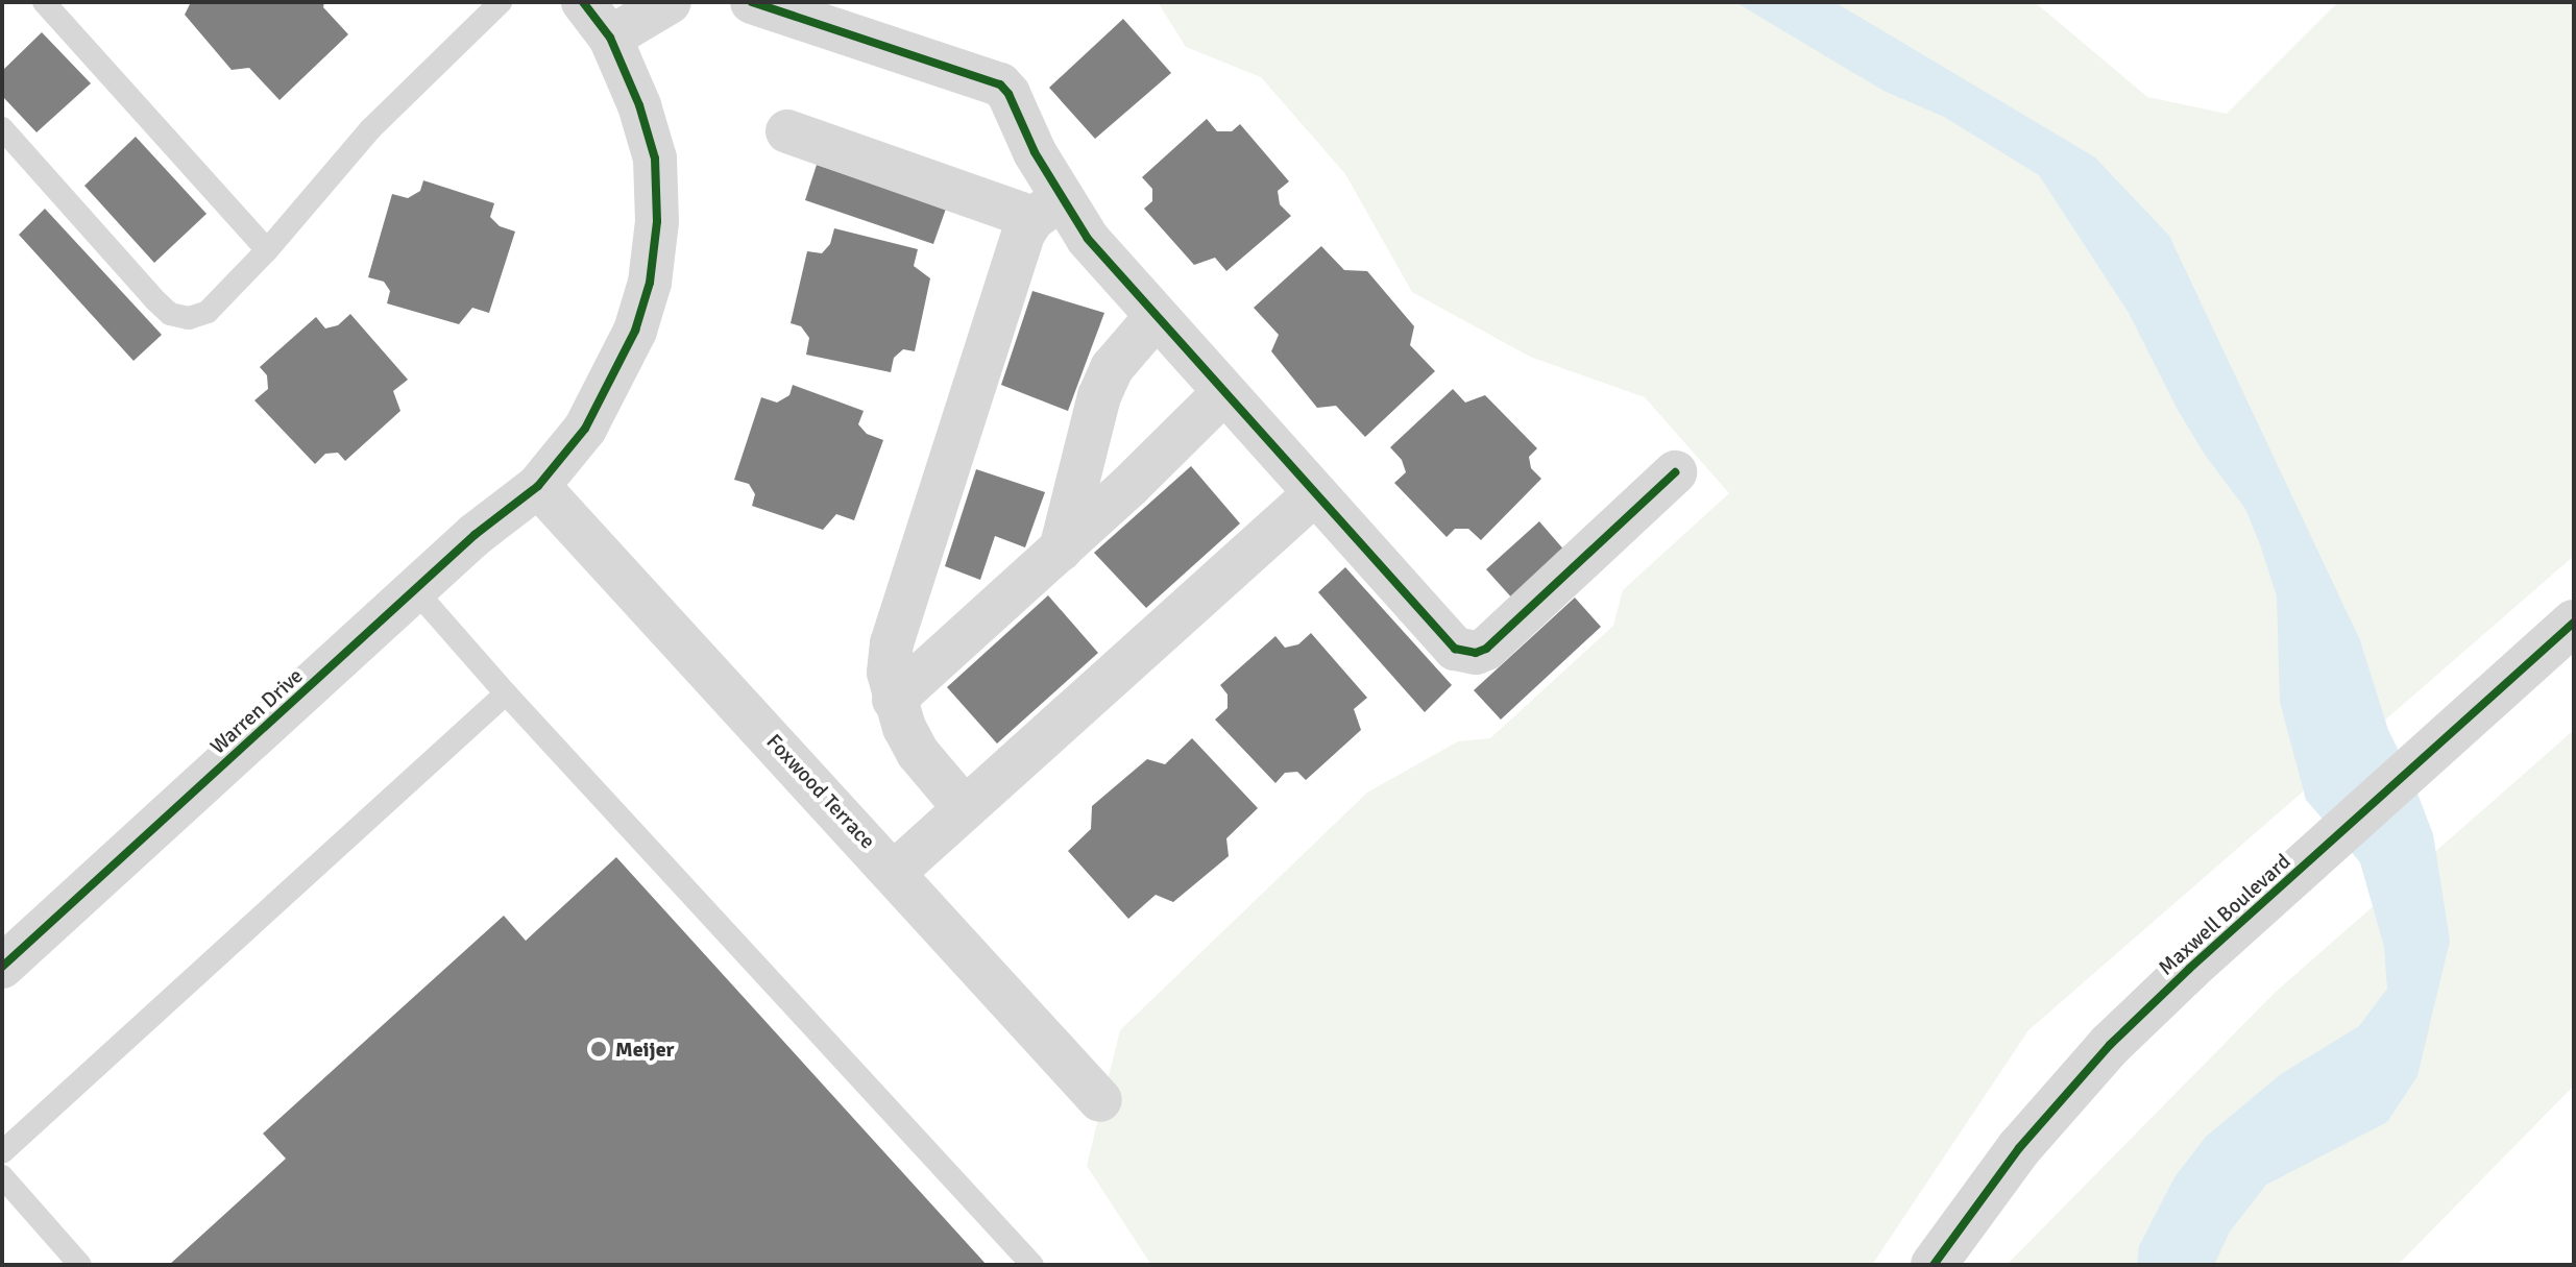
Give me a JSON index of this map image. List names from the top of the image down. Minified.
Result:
{"streets":{"street":["Warren Drive","Foxwood Terrace","Maxwell Boulevard"]},"crossings":[["Warren Drive","Foxwood Terrace"]],"places":["Meijer"]}
